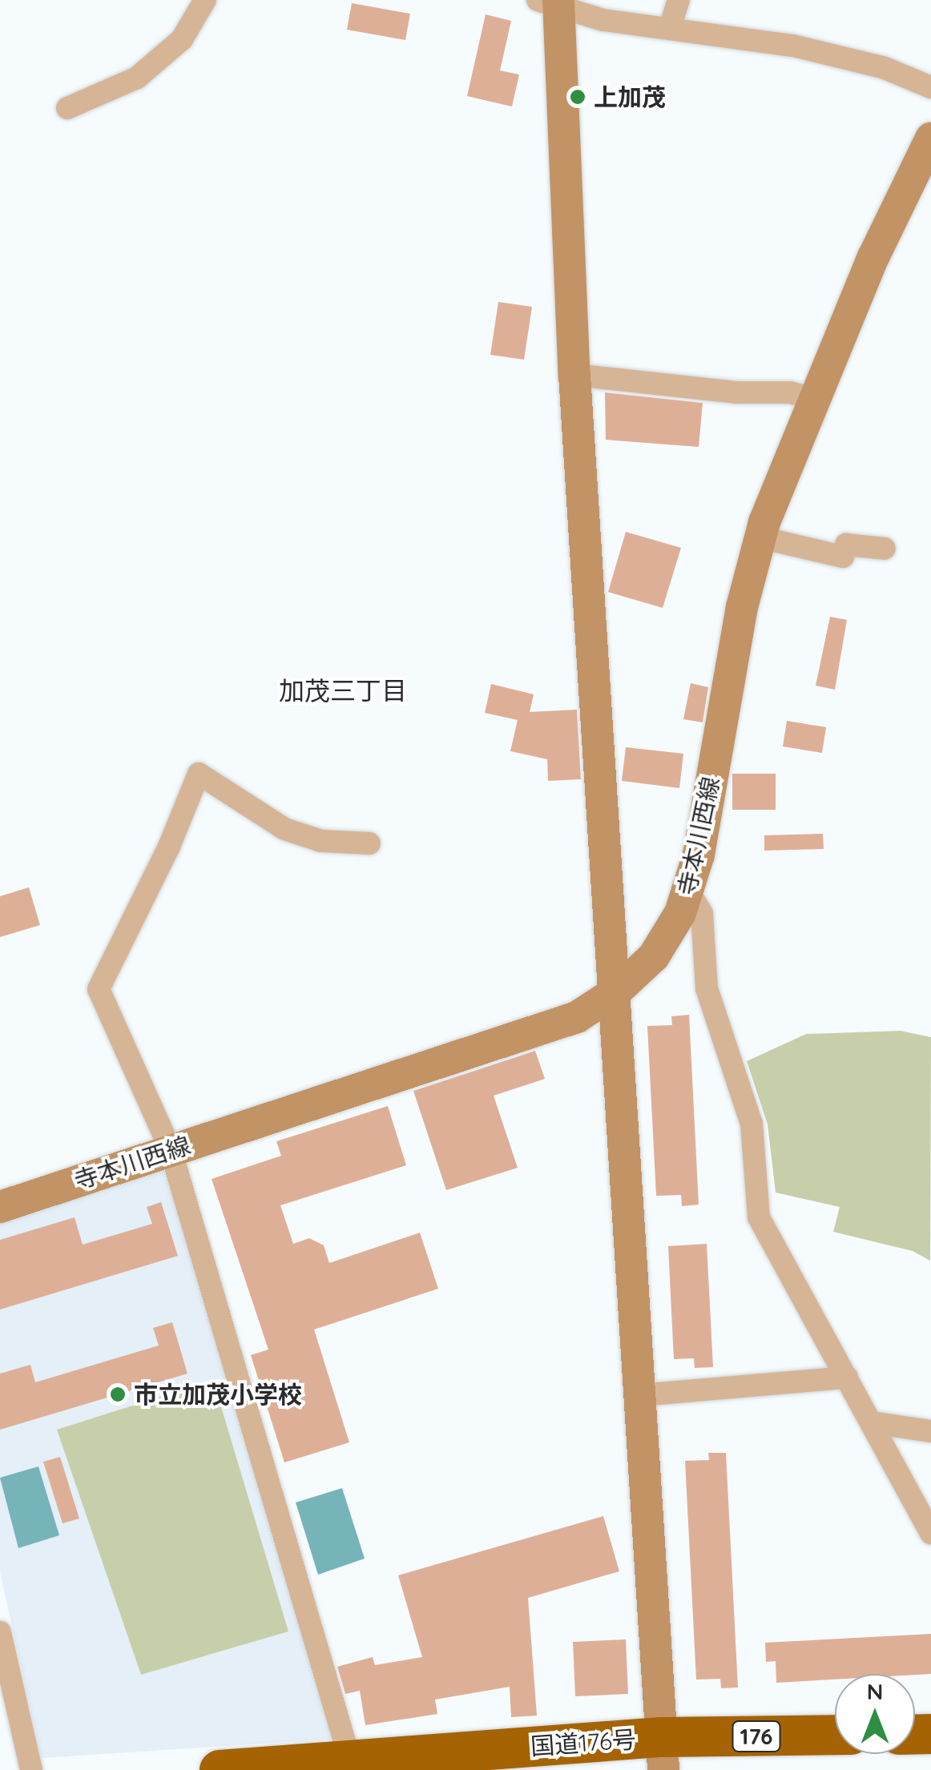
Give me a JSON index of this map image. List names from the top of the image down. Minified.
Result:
{"streets":{"highway":["176","国道176号"],"street":["寺本川西線"]},"districts":["加茂三丁目"],"places":["上加茂","市立加茂小学校"],"north":"top"}
